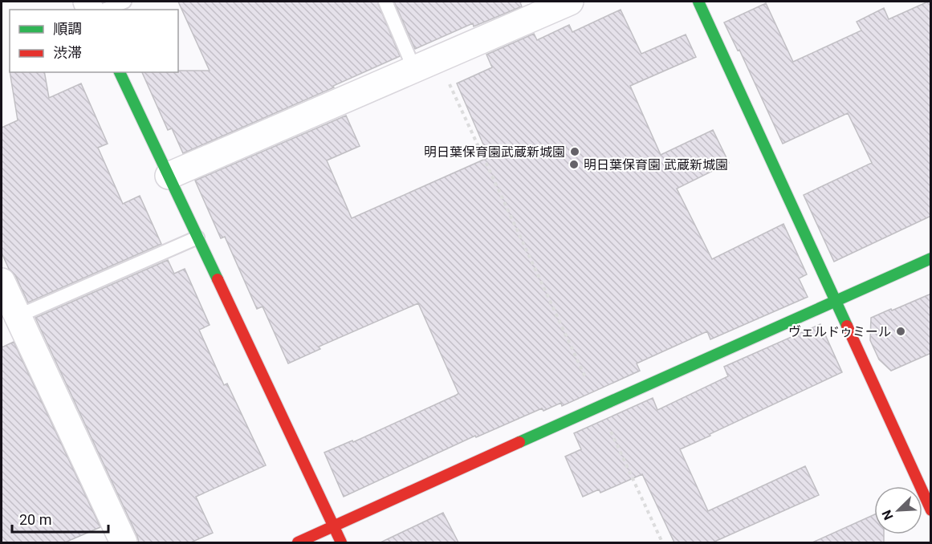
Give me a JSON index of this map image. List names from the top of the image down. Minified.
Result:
{"places":["明日葉保育園武蔵新城園","明日葉保育園 武蔵新城園","ヴェルドゥミール"],"legend":["順調","渋滞"],"scale_bar":"20 m","north":"bottom left"}
